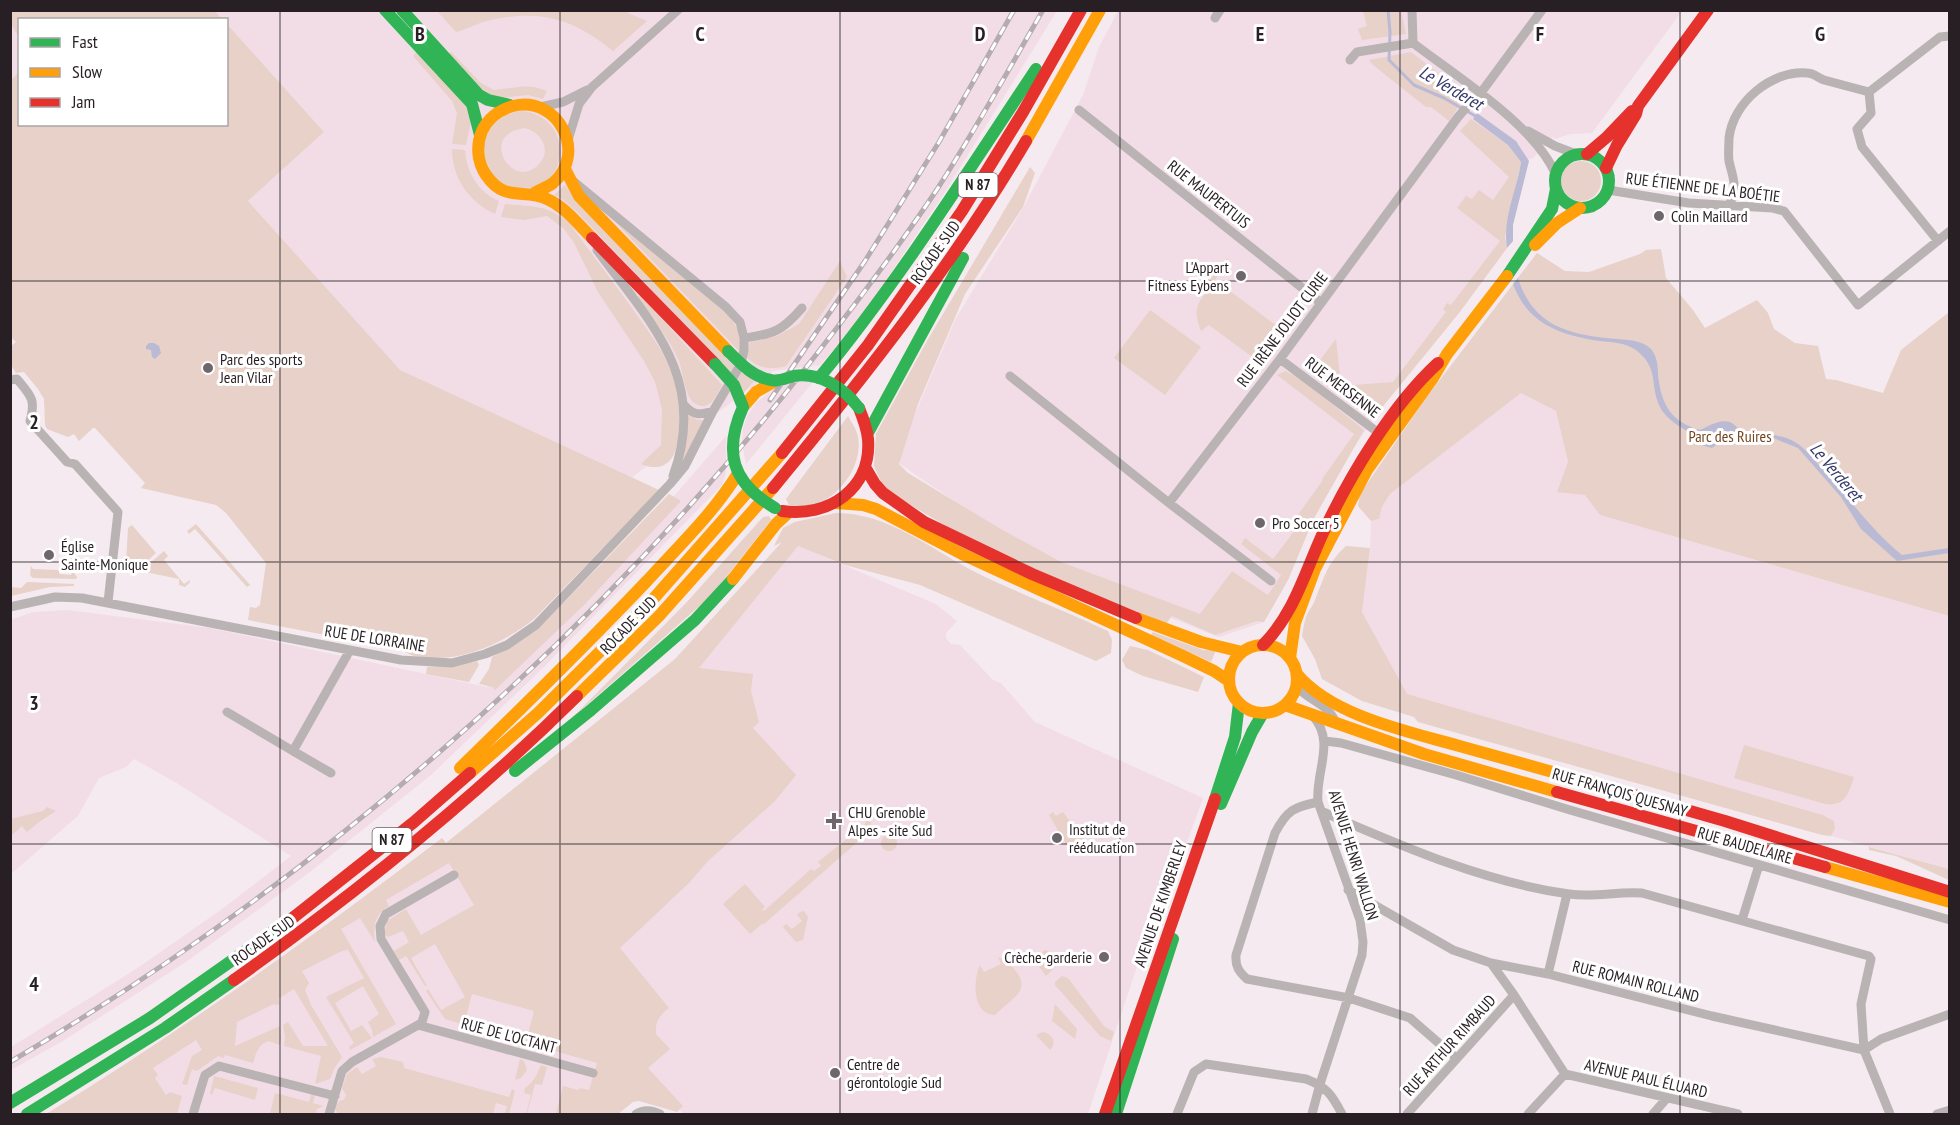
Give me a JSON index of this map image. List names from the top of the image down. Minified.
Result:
{"streets":{"main road":["N 87","ROCADE SUD","RUE FRANÇOIS QUESNAY","AVENUE DE KIMBERLEY"],"street":["RUE ÉTIENNE DE LA BOÉTIE","RUE MAUPERTUIS","RUE IRÈNE JOLIOT CURIE","RUE MERSENNE","RUE DE LORRAINE","RUE BAUDELAIRE","AVENUE HENRI WALLON","RUE ROMAIN ROLLAND","RUE DE L'OCTANT","RUE ARTHUR RIMBAUD","AVENUE PAUL ÉLUARD"]},"crossings":[["RUE MAUPERTUIS","RUE IRÈNE JOLIOT CURIE"],["RUE IRÈNE JOLIOT CURIE","RUE MERSENNE"],["RUE FRANÇOIS QUESNAY","RUE BAUDELAIRE"],["RUE FRANÇOIS QUESNAY","AVENUE HENRI WALLON"],["RUE FRANÇOIS QUESNAY","AVENUE DE KIMBERLEY"],["RUE BAUDELAIRE","AVENUE HENRI WALLON"],["AVENUE HENRI WALLON","RUE ROMAIN ROLLAND"],["RUE ROMAIN ROLLAND","RUE ARTHUR RIMBAUD"],["RUE ARTHUR RIMBAUD","AVENUE PAUL ÉLUARD"]],"water":["Le Verderet"],"parks":["Parc des Ruires"],"places":{"other":["Colin Maillard","L'Appart Fitness Eybens","Parc des sports Jean Vilar","Pro Soccer 5","Église Sainte-Monique","Institut de rééducation","Crèche-garderie","Centre de gérontologie Sud"],"health":["CHU Grenoble Alpes - site Sud"]},"legend":["Fast","Slow","Jam"],"grid":{"columns":["B","C","D","E","F","G"],"rows":["2","3","4"]}}
